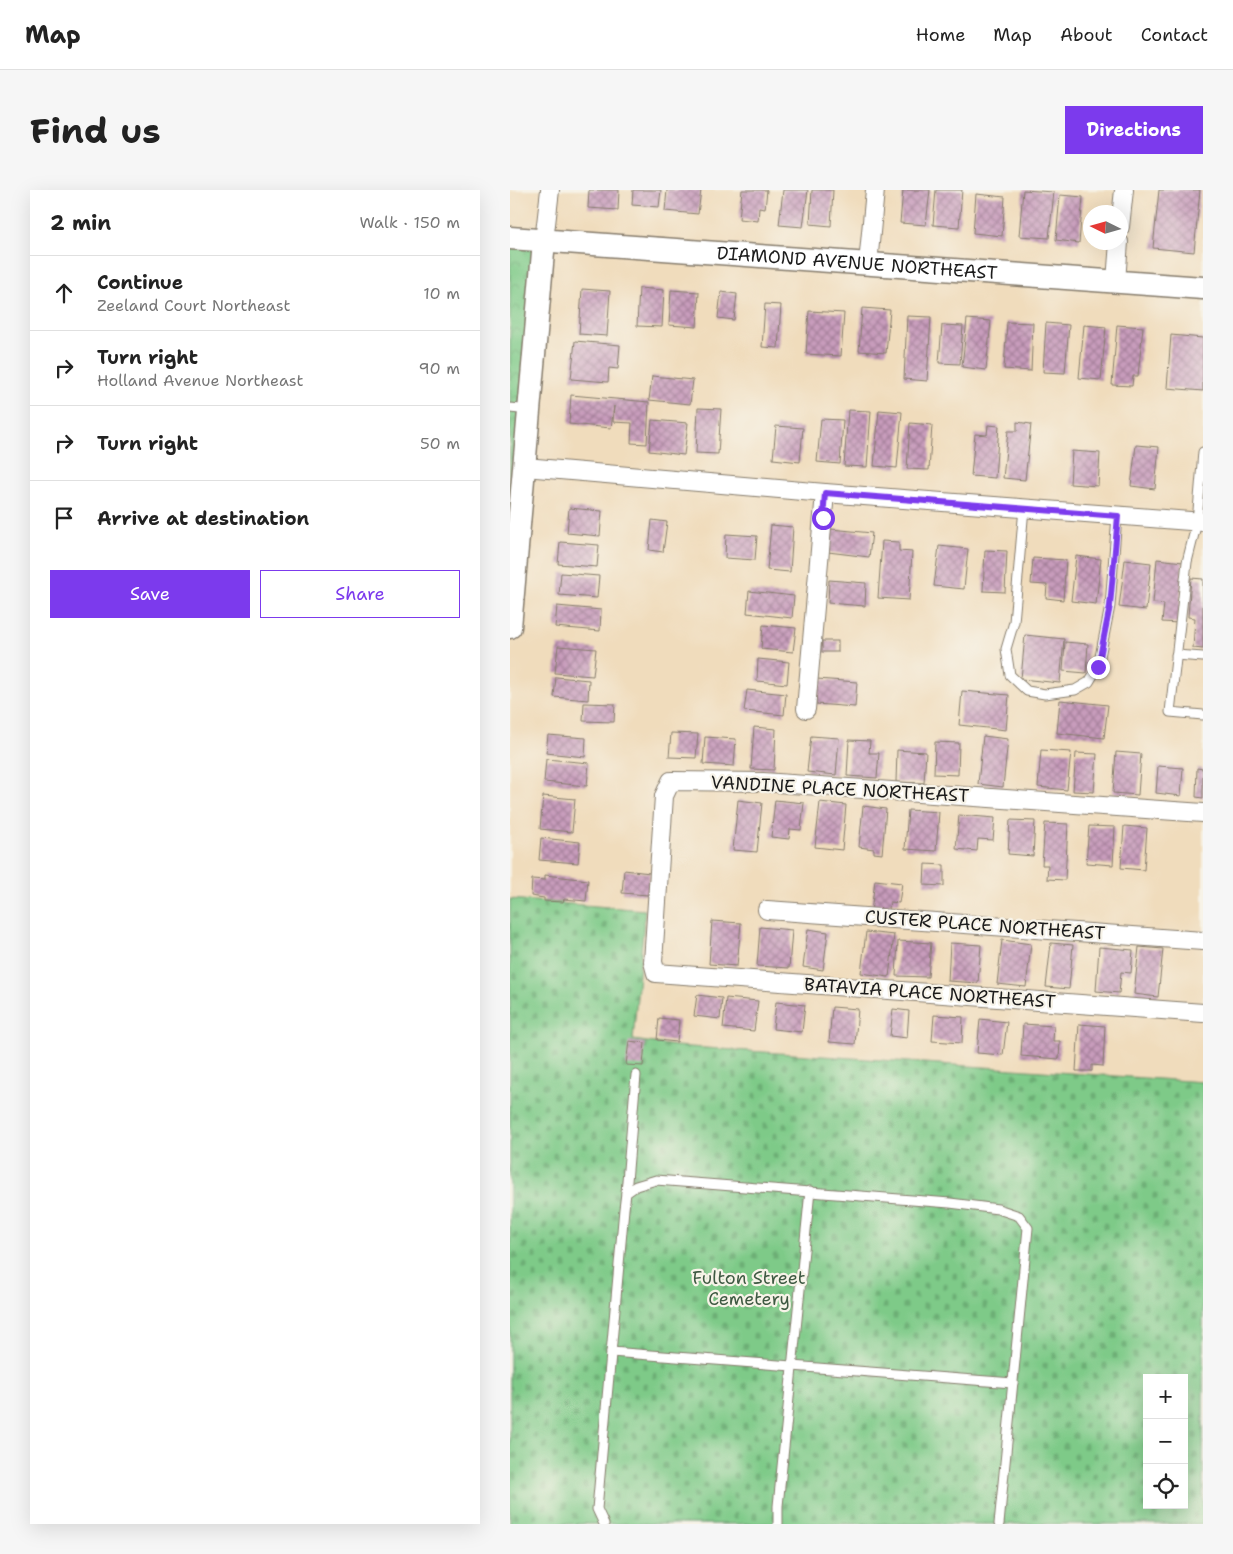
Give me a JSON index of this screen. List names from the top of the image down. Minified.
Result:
{"streets":{"street":["DIAMOND AVENUE NORTHEAST","VANDINE PLACE NORTHEAST","CUSTER PLACE NORTHEAST","BATAVIA PLACE NORTHEAST"]},"crossings":[["VANDINE PLACE NORTHEAST","BATAVIA PLACE NORTHEAST"]],"parks":["Fulton Street Cemetery"],"north":"left","page":{"header":"Map","nav":["Home","Map","About","Contact"],"buttons":["Directions",["Save","Share"]],"title":"Find us","heading":["2 min","Walk · 150 m"],"list":[["Continue","Zeeland Court Northeast","10 m"],["Turn right","Holland Avenue Northeast","90 m"],["Turn right","50 m"],"Arrive at destination"],"map_buttons":["+","−"]}}
